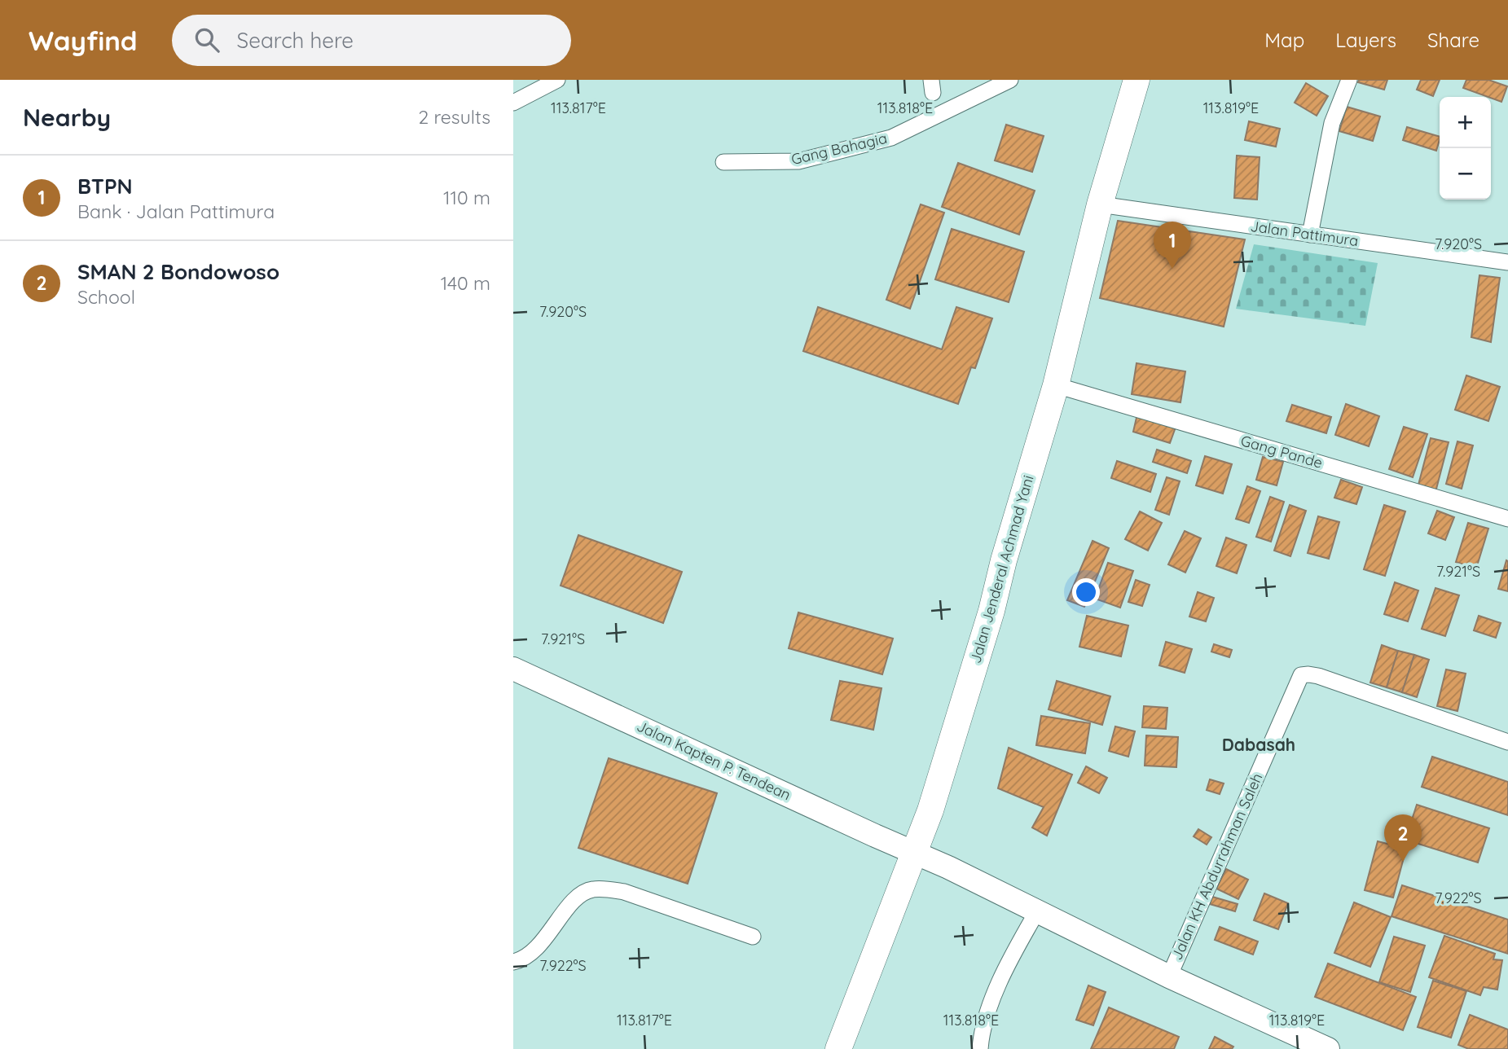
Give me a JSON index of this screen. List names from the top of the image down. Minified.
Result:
{"streets":{"main road":["Jalan Jenderal Achmad Yani","Jalan Kapten P. Tendean"],"street":["Gang Bahagia","Jalan Pattimura","Gang Pande","Jalan KH Abdurrahman Saleh"]},"crossings":[["Jalan Pattimura","Jalan Jenderal Achmad Yani"],["Gang Pande","Jalan Jenderal Achmad Yani"],["Jalan Jenderal Achmad Yani","Jalan Kapten P. Tendean"],["Jalan Kapten P. Tendean","Jalan KH Abdurrahman Saleh"]],"districts":["Dabasah"],"page":{"header":"Wayfind","search":"Search here","nav":["Map","Layers","Share"],"heading":["Nearby","2 results"],"map_buttons":["+","−"],"list":[{"mark":"1","name":"BTPN","note":"Bank · Jalan Pattimura","value":"110 m"},{"mark":"2","name":"SMAN 2 Bondowoso","note":"School","value":"140 m"}],"pins":["1","2"]},"coordinates":["113.817°E","113.818°E","113.819°E","7.920°S","7.921°S","7.922°S"]}
